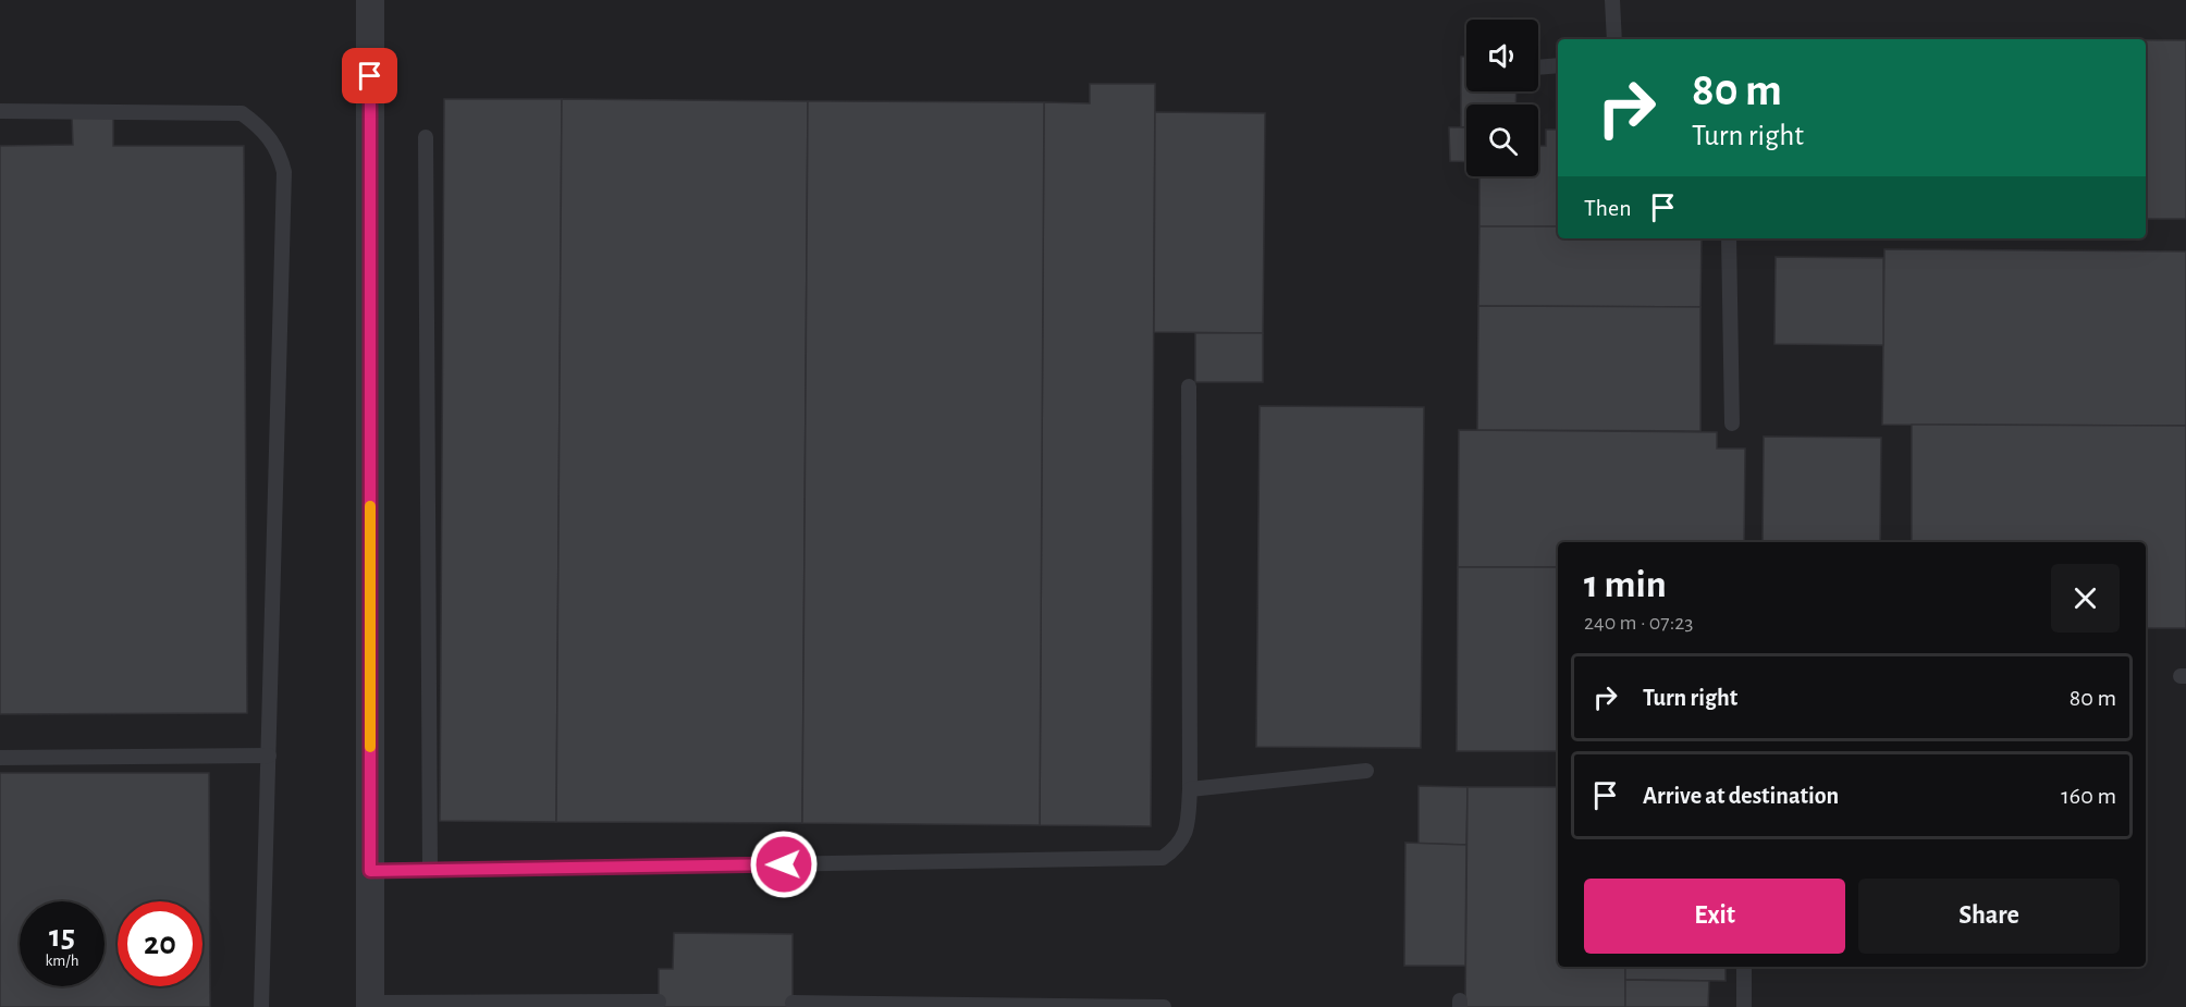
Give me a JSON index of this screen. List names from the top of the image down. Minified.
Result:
{"page":{"turn":["80 m","Turn right"],"then":"Then","heading":["1 min","240 m · 07:23"],"list":[{"name":"Turn right","value":"80 m"},{"name":"Arrive at destination","value":"160 m"}],"buttons":["Exit","Share"],"speed":"15 km/h","limit":"20"}}
